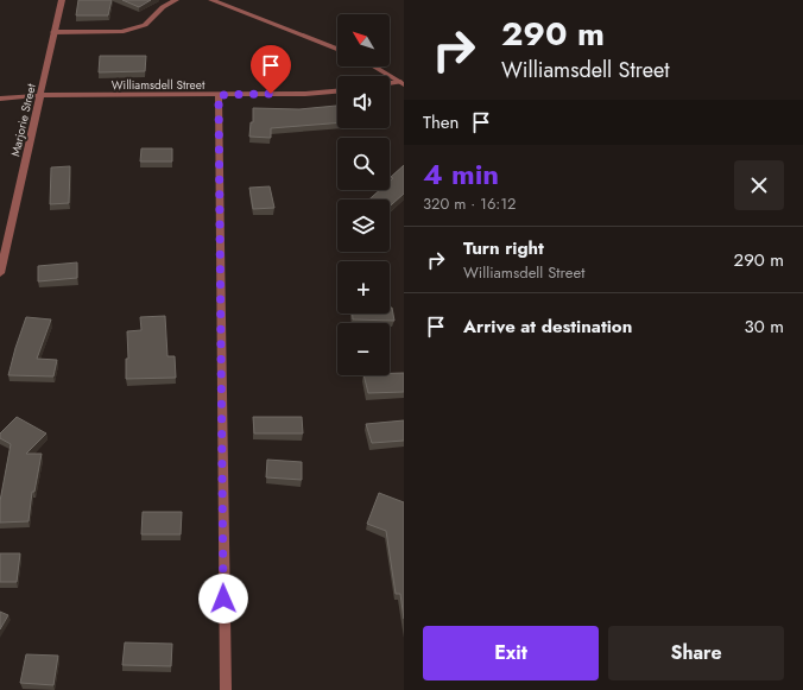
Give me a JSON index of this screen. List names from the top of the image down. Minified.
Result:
{"streets":{"street":["Williamsdell Street","Marjorie Street"]},"crossings":[["Williamsdell Street","Marjorie Street"]],"north":"top left","page":{"turn":["290 m","Williamsdell Street"],"map_buttons":["+","−"],"then":"Then","heading":["4 min","320 m · 16:12"],"list":[{"name":"Turn right","note":"Williamsdell Street","value":"290 m"},{"name":"Arrive at destination","value":"30 m"}],"buttons":["Exit","Share"]}}
